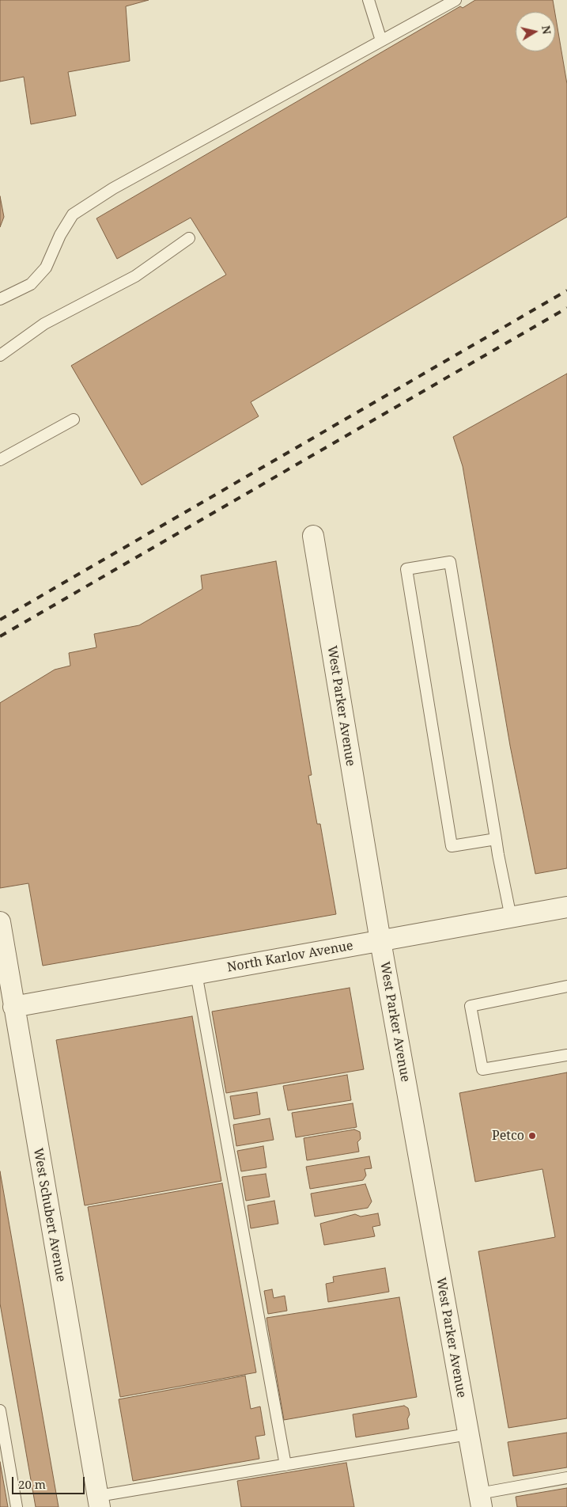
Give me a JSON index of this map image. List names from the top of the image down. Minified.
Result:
{"streets":{"street":["West Parker Avenue","North Karlov Avenue","West Schubert Avenue"]},"crossings":[["West Parker Avenue","North Karlov Avenue"],["North Karlov Avenue","West Schubert Avenue"]],"places":["Petco"],"scale_bar":"20 m","north":"right"}
